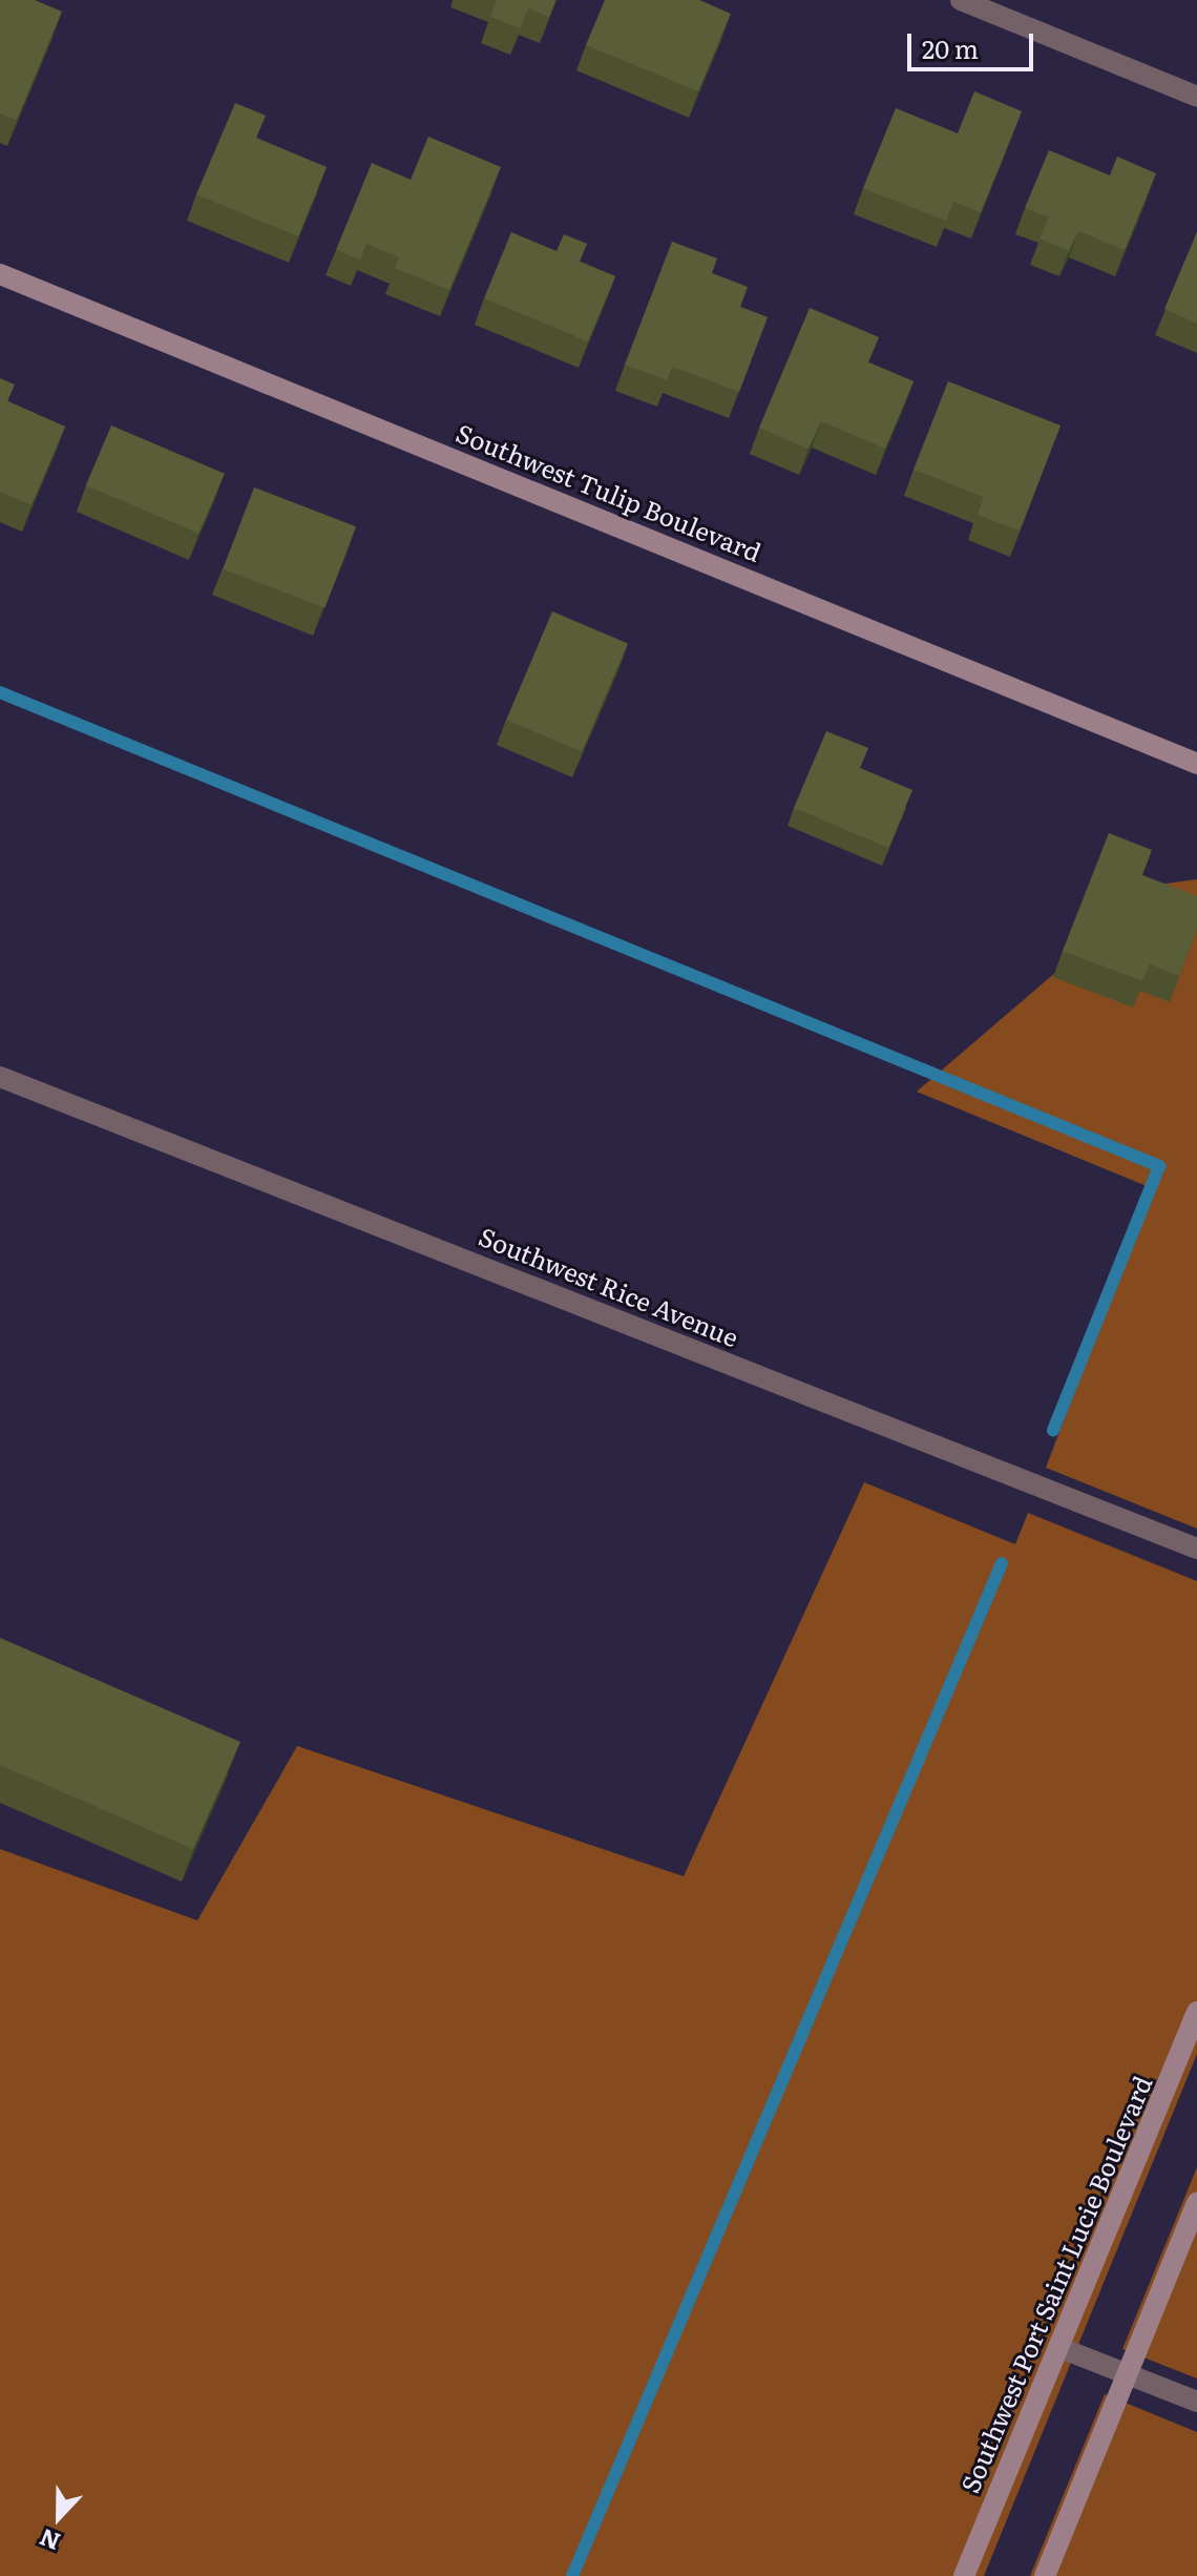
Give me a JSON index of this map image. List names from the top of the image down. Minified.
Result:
{"streets":{"street":["Southwest Tulip Boulevard","Southwest Rice Avenue","Southwest Port Saint Lucie Boulevard"]},"scale_bar":"20 m","north":"bottom"}
